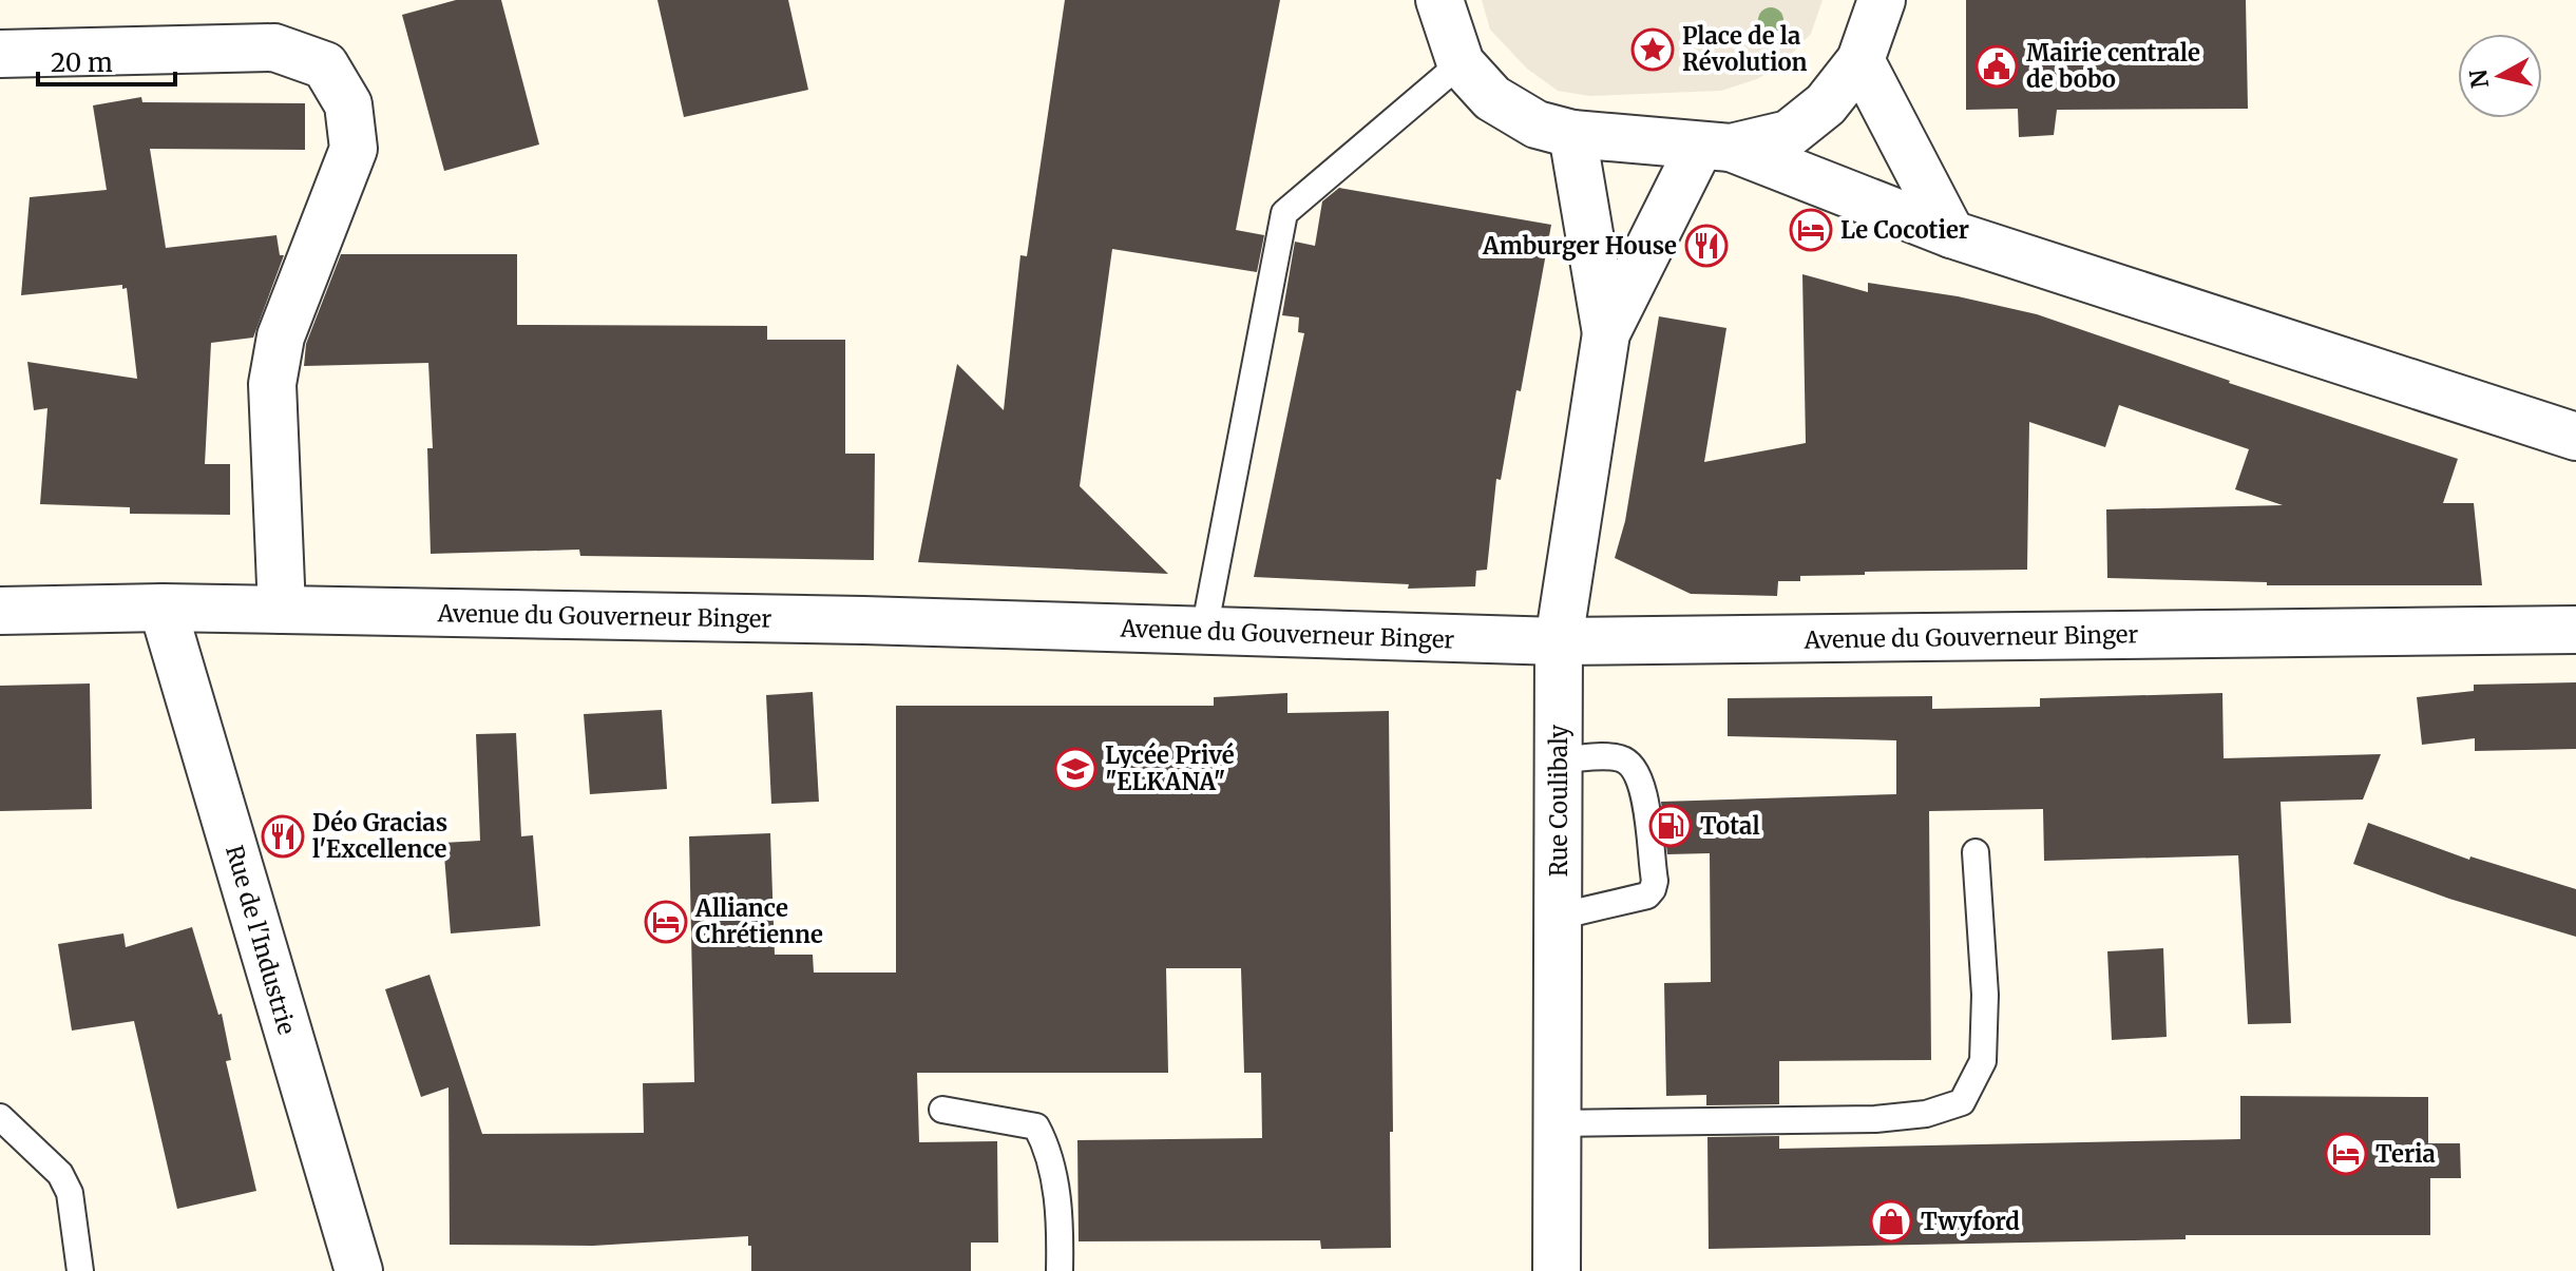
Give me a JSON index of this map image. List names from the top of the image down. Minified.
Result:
{"streets":{"street":["Avenue du Gouverneur Binger","Rue Coulibaly","Rue de l'Industrie"]},"crossings":[["Avenue du Gouverneur Binger","Rue Coulibaly"],["Avenue du Gouverneur Binger","Rue de l'Industrie"]],"places":{"place":["Place de la Révolution"],"public building":["Mairie centrale de bobo"],"hotel":["Le Cocotier","Alliance Chrétienne","Teria"],"restaurant":["Amburger House","Déo Gracias l'Excellence"],"school or university":["Lycée Privé \"ELKANA\""],"fuel station":["Total"],"shop":["Twyford"]},"scale_bar":"20 m","north":"left"}
